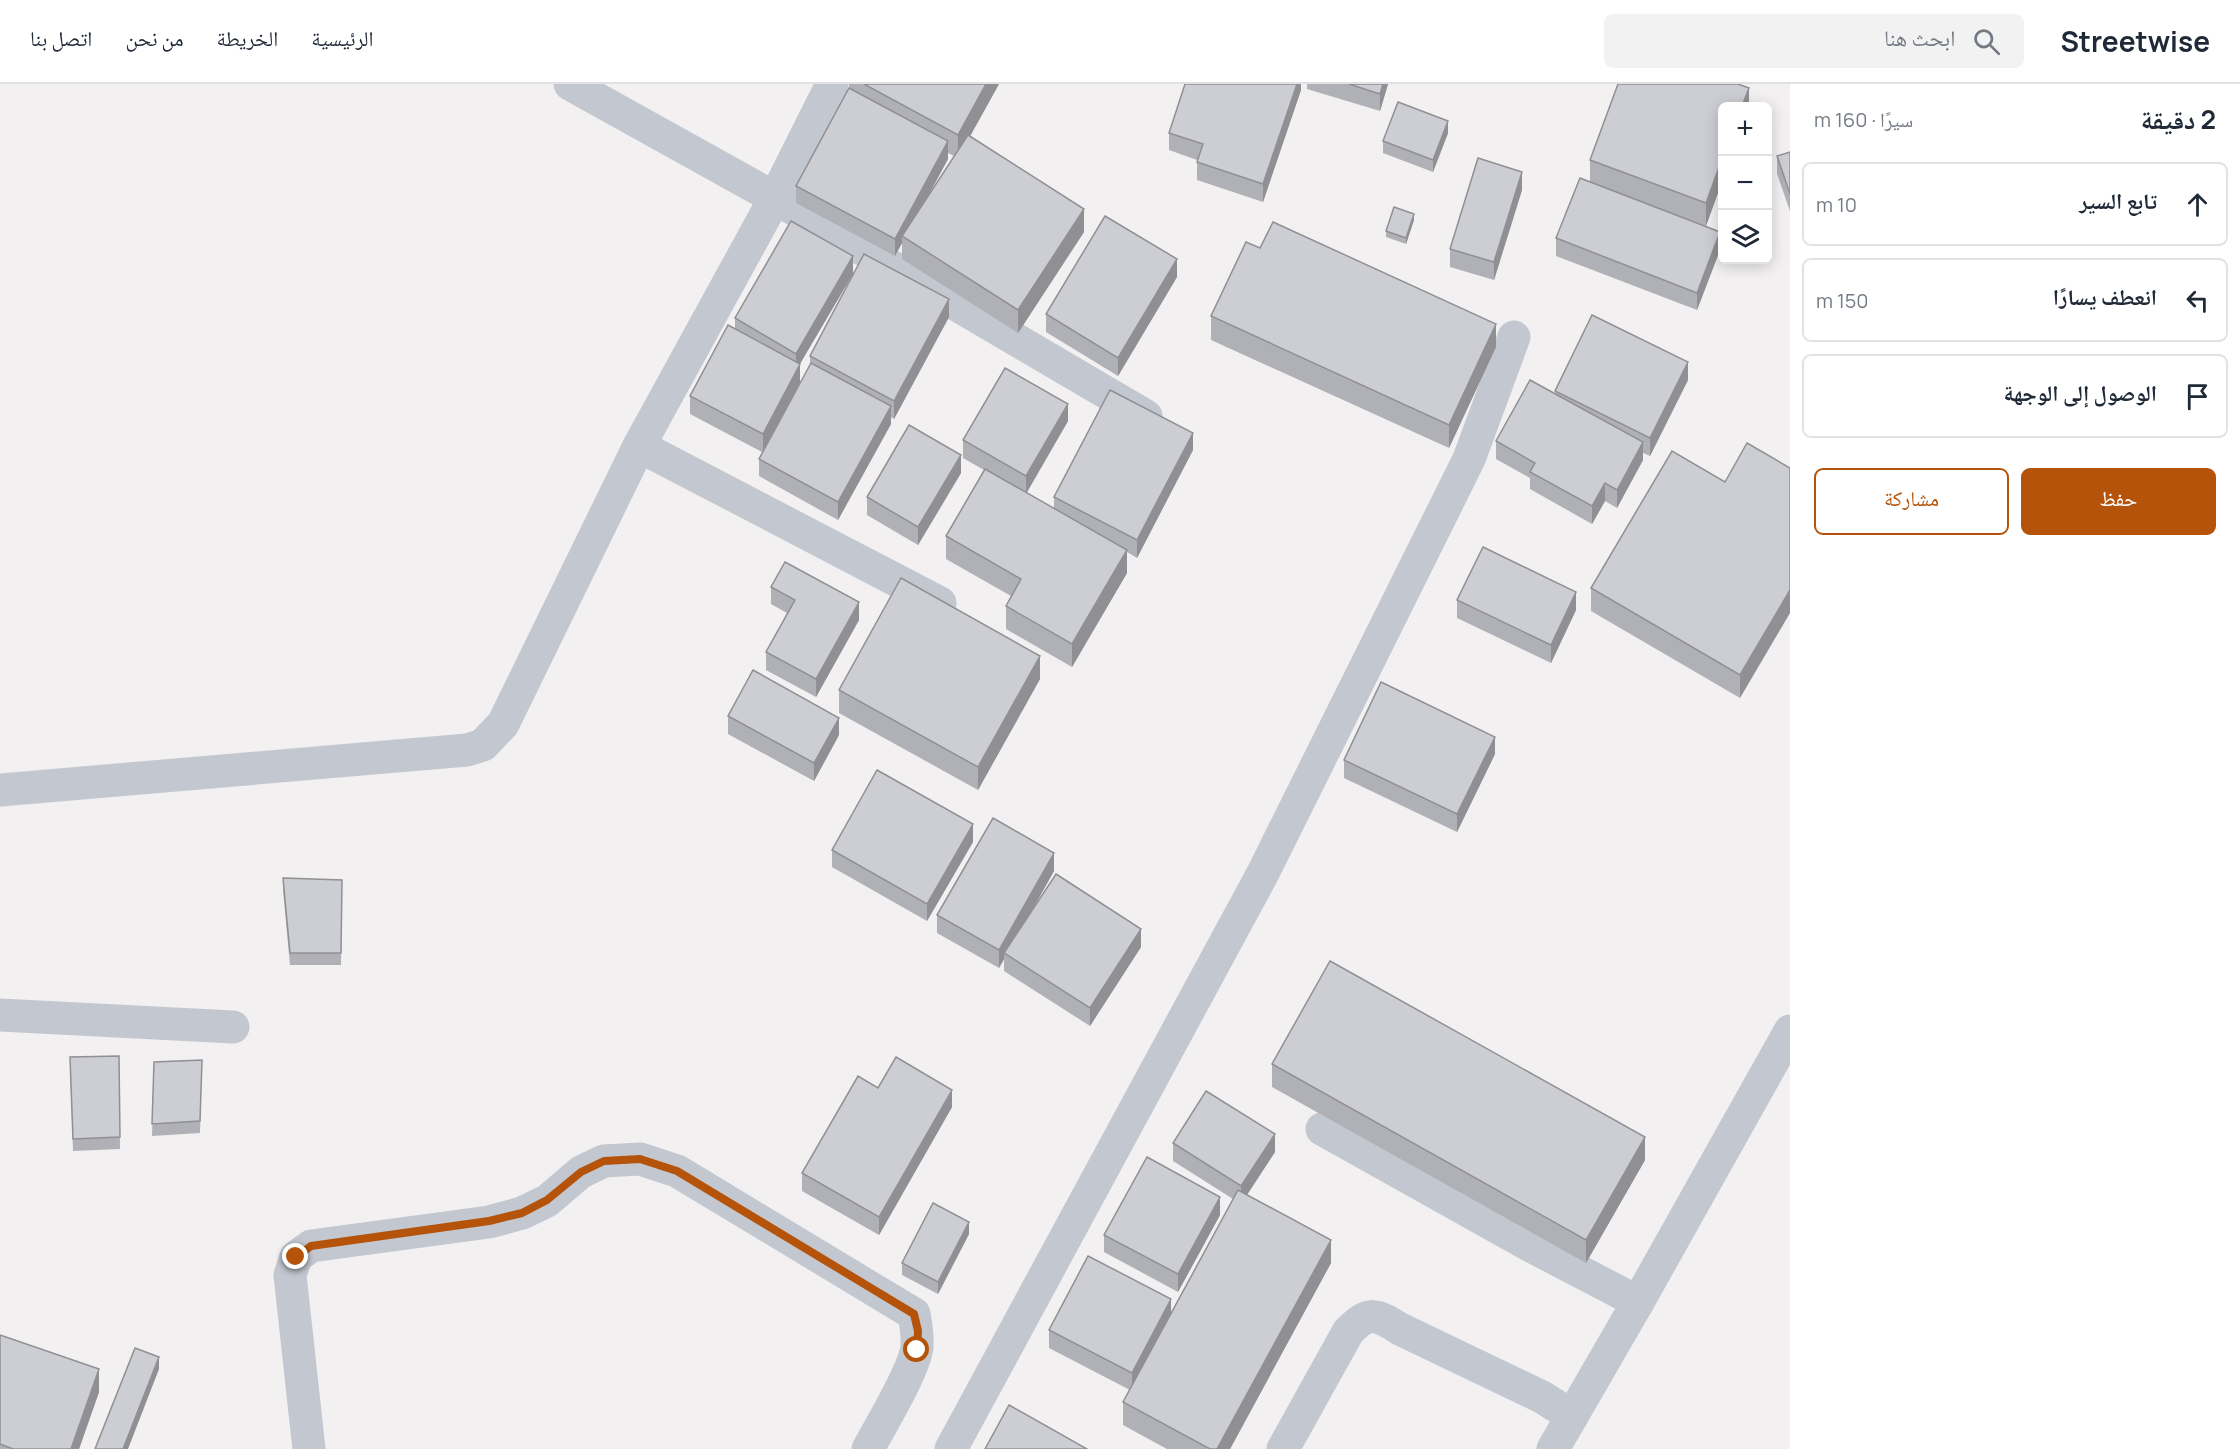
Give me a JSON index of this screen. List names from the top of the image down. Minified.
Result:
{"page":{"header":"Streetwise","search":"ابحث هنا","nav":["الرئيسية","الخريطة","من نحن","اتصل بنا"],"heading":["2 دقيقة","سيرًا · 160 m"],"map_buttons":["+","−"],"list":[["تابع السير","10 m"],["انعطف يسارًا","150 m"],"الوصول إلى الوجهة"],"buttons":["حفظ","مشاركة"]}}
